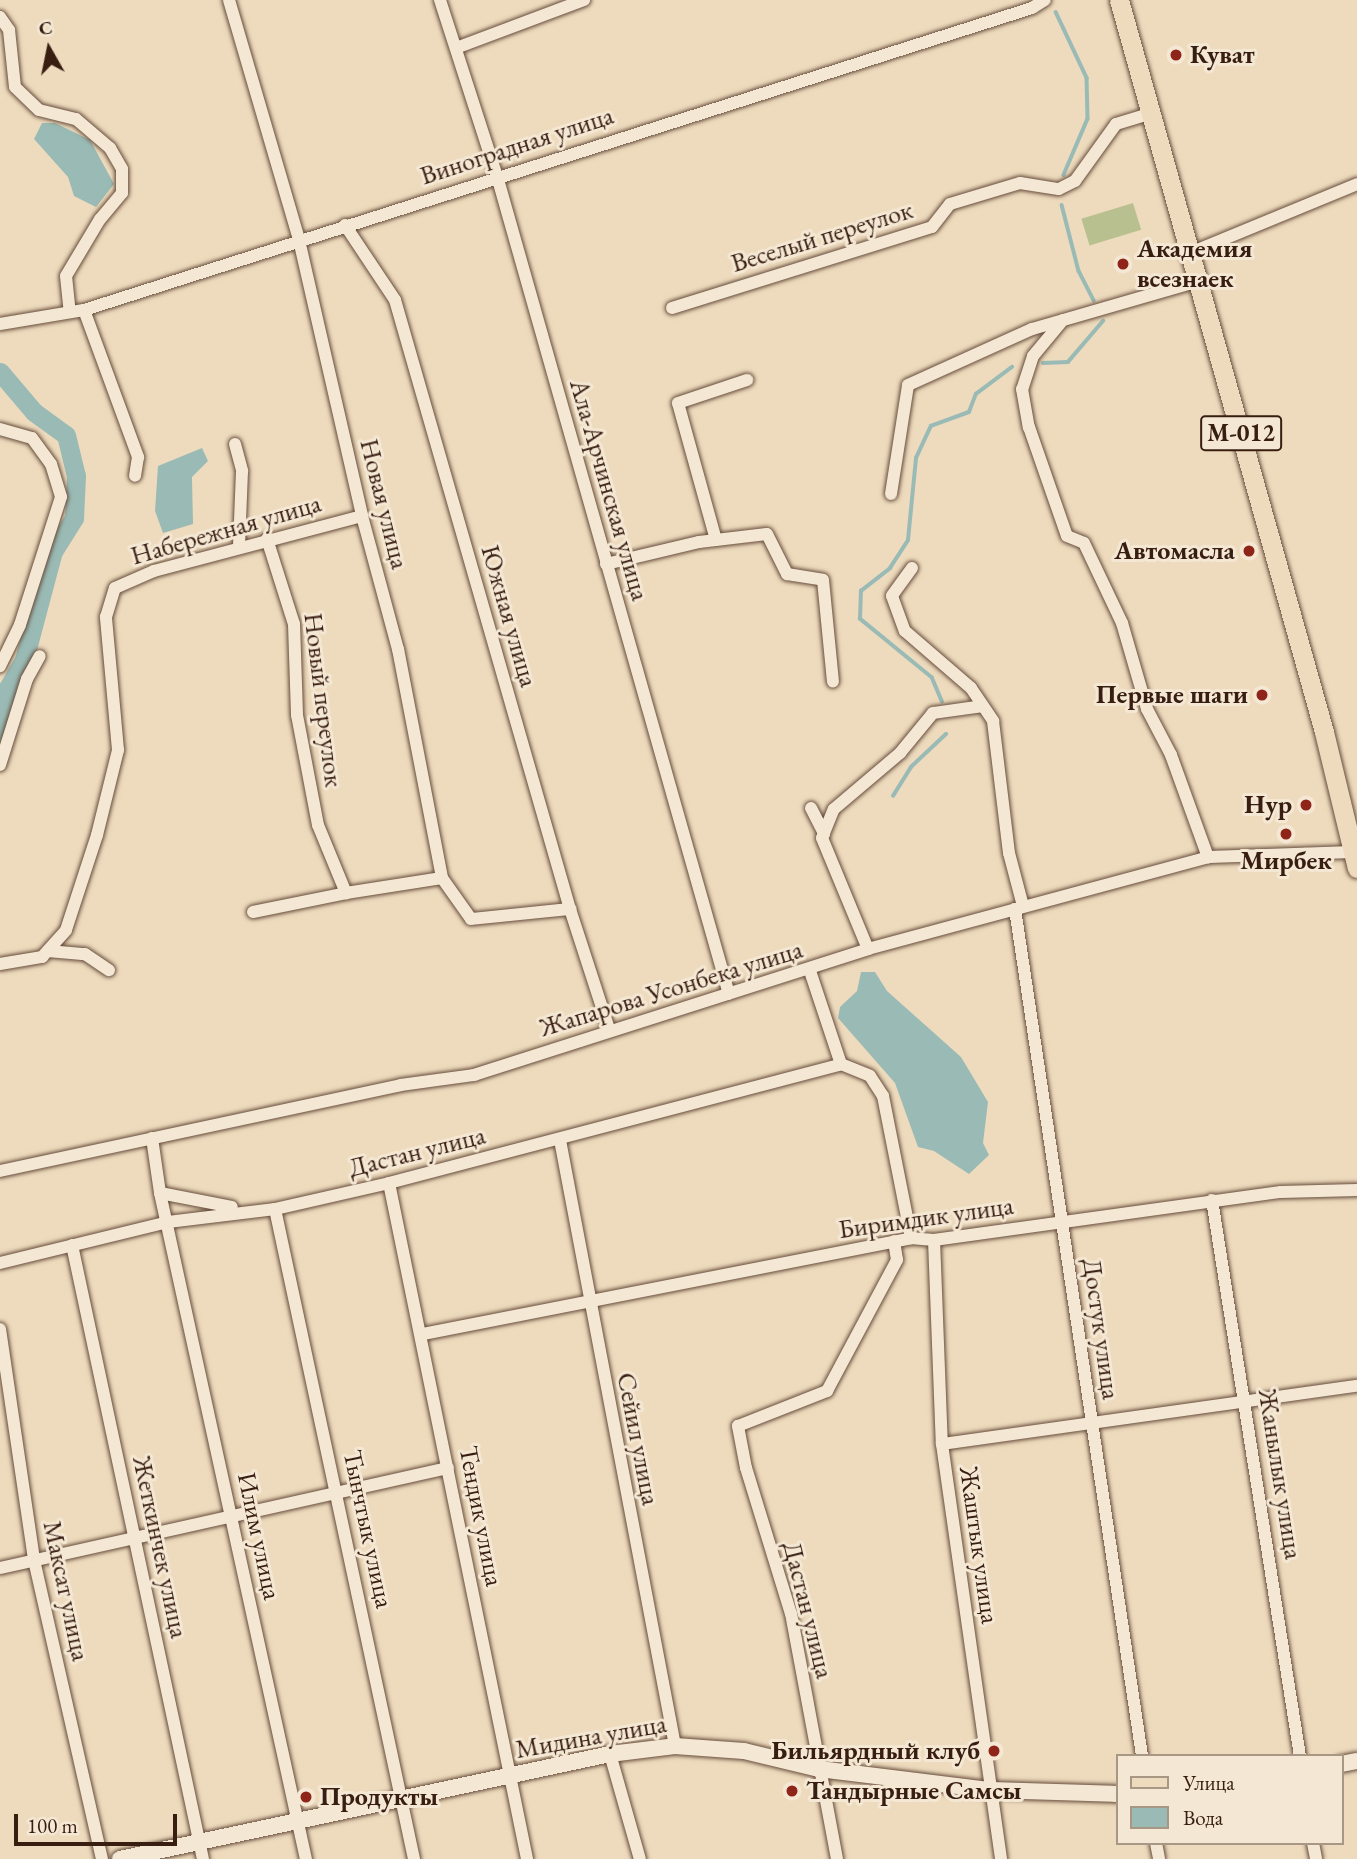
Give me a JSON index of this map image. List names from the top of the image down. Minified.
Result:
{"streets":{"main road":["М-012"],"street":["Виноградная улица","Веселый переулок","Ала-Арчинская улица","Новая улица","Набережная улица","Южная улица","Новый переулок","Жапарова Усонбека улица","Дастан улица","Биримдик улица","Достук улица","Сейил улица","Жанылык улица","Тендик улица","Тынчтык улица","Илим улица","Жаштык улица","Жеткинчек улица","Максат улица","Мидина улица"]},"crossings":[["Виноградная улица","Ала-Арчинская улица"],["Виноградная улица","Новая улица"],["Виноградная улица","Южная улица"],["Веселый переулок","М-012"],["М-012","Жапарова Усонбека улица"],["Ала-Арчинская улица","Жапарова Усонбека улица"],["Новая улица","Набережная улица"],["Новая улица","Южная улица"],["Набережная улица","Новый переулок"],["Южная улица","Жапарова Усонбека улица"],["Жапарова Усонбека улица","Достук улица"],["Жапарова Усонбека улица","Илим улица"],["Дастан улица","Биримдик улица"],["Дастан улица","Сейил улица"],["Дастан улица","Тендик улица"],["Дастан улица","Тынчтык улица"],["Дастан улица","Илим улица"],["Дастан улица","Жеткинчек улица"],["Дастан улица","Мидина улица"],["Биримдик улица","Достук улица"],["Биримдик улица","Сейил улица"],["Биримдик улица","Жанылык улица"],["Биримдик улица","Тендик улица"],["Достук улица","Жаштык улица"],["Сейил улица","Мидина улица"],["Жанылык улица","Жаштык улица"],["Тендик улица","Мидина улица"],["Тынчтык улица","Мидина улица"],["Илим улица","Мидина улица"],["Жаштык улица","Мидина улица"],["Жеткинчек улица","Мидина улица"]],"places":["Куват","Академия всезнаек","Автомасла","Первые шаги","Нур","Мирбек","Бильярдный клуб","Тандырные Самсы","Продукты"],"legend":["Улица","Вода"],"scale_bar":"100 m","north":"top"}
